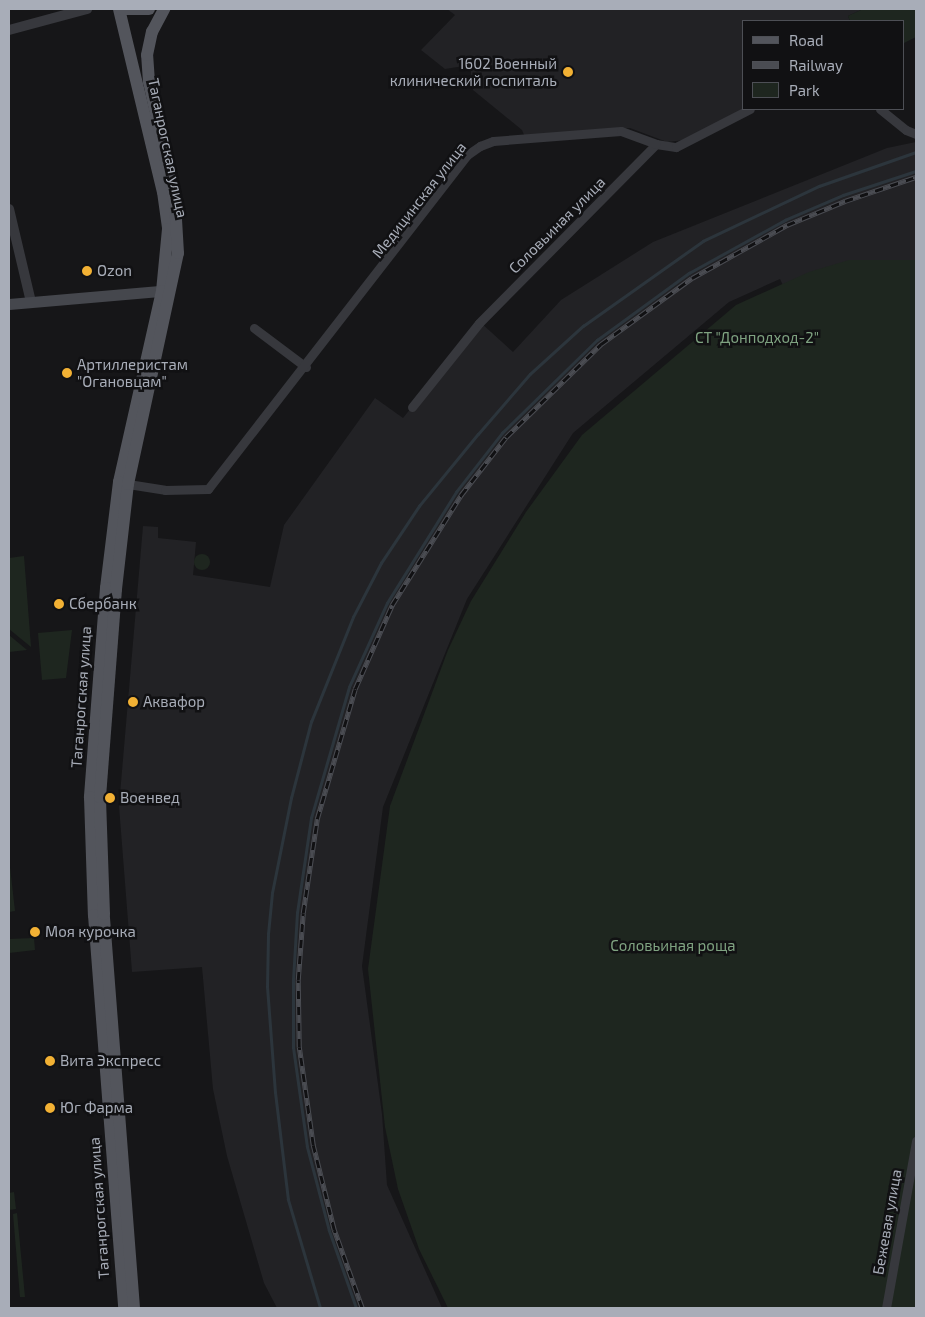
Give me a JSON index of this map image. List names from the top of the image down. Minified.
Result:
{"streets":{"main road":["Таганрогская улица"],"street":["Медицинская улица","Соловьиная улица","Бежевая улица"]},"crossings":[["Таганрогская улица","Медицинская улица"],["Медицинская улица","Соловьиная улица"]],"parks":["СТ \"Донподход-2\"","Соловьиная роща"],"places":["1602 Военный клинический госпиталь","Ozon","Артиллеристам \"Огановцам\"","Сбербанк","Аквафор","Военвед","Моя курочка","Вита Экспресс","Юг Фарма"],"legend":["Road","Railway","Park"]}
